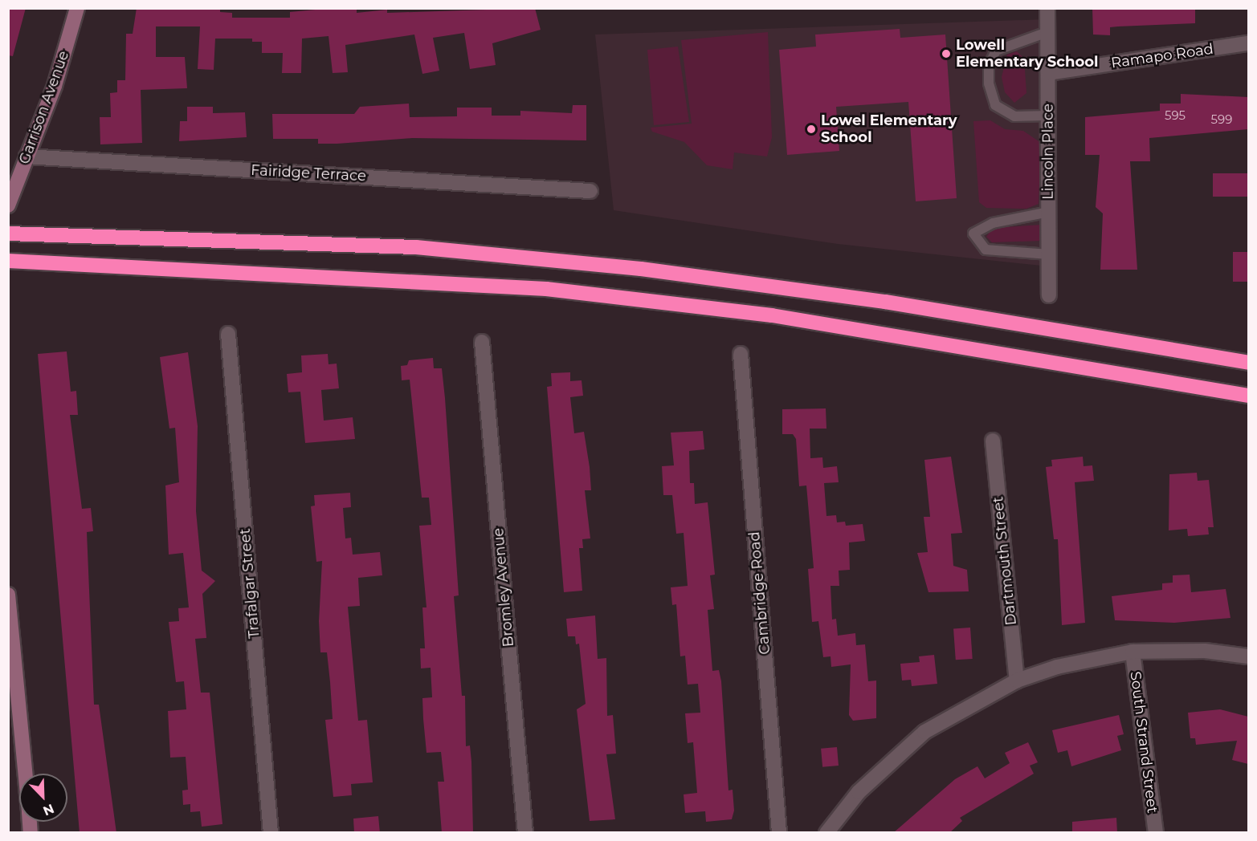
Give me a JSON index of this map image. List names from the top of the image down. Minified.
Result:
{"streets":{"street":["Ramapo Road","Garrison Avenue","Lincoln Place","Fairidge Terrace","Dartmouth Street","Trafalgar Street","Bromley Avenue","Cambridge Road","South Strand Street"]},"crossings":[["Ramapo Road","Lincoln Place"],["Garrison Avenue","Fairidge Terrace"]],"places":["Lowell Elementary School","Lowel Elementary School"],"house_numbers":["595","599"],"north":"bottom right"}
